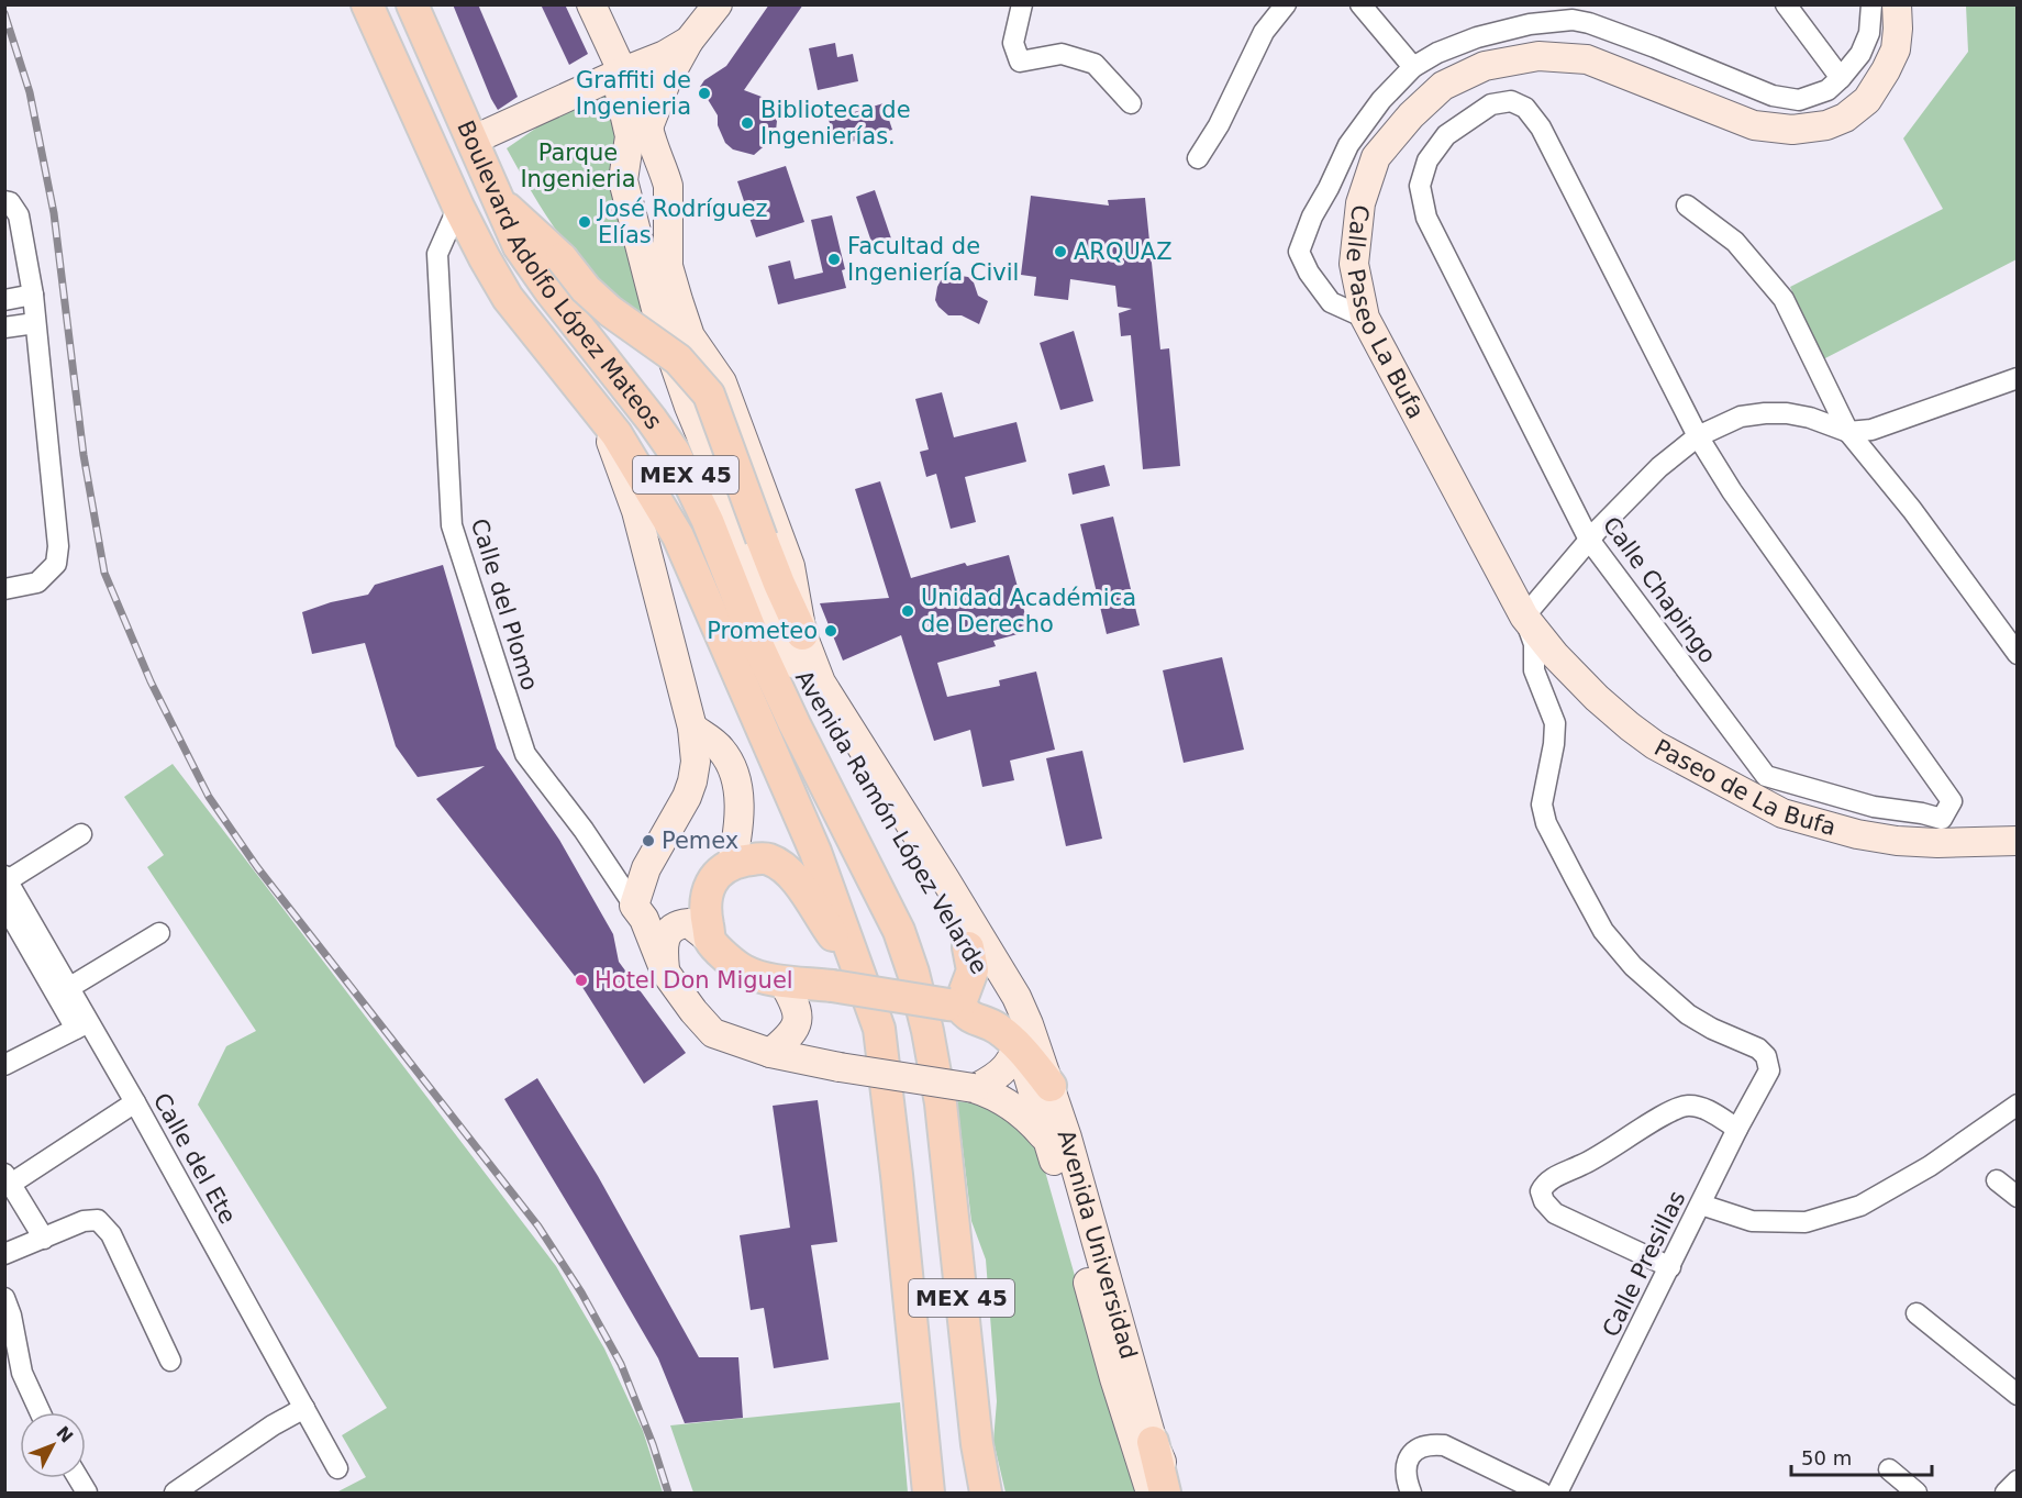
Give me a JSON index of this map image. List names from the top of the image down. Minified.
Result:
{"streets":{"main road":["Boulevard Adolfo López Mateos","MEX 45"],"street":["Calle Paseo La Bufa","Calle Chapingo","Calle del Plomo","Paseo de La Bufa","Avenida Ramón López Velarde","Calle del Ete","Avenida Universidad","Calle Presillas"]},"crossings":[["Boulevard Adolfo López Mateos","MEX 45"],["Boulevard Adolfo López Mateos","Calle del Plomo"],["Calle Paseo La Bufa","Paseo de La Bufa"],["Calle Paseo La Bufa","Calle Presillas"],["Paseo de La Bufa","Calle Presillas"],["Avenida Ramón López Velarde","Avenida Universidad"]],"parks":["Parque Ingenieria"],"places":["Graffiti de Ingenieria","Biblioteca de Ingenierías.","José Rodríguez Elías","ARQUAZ","Facultad de Ingeniería Civil","Unidad Académica de Derecho","Prometeo","Pemex","Hotel Don Miguel"],"scale_bar":"50 m","north":"top right"}
